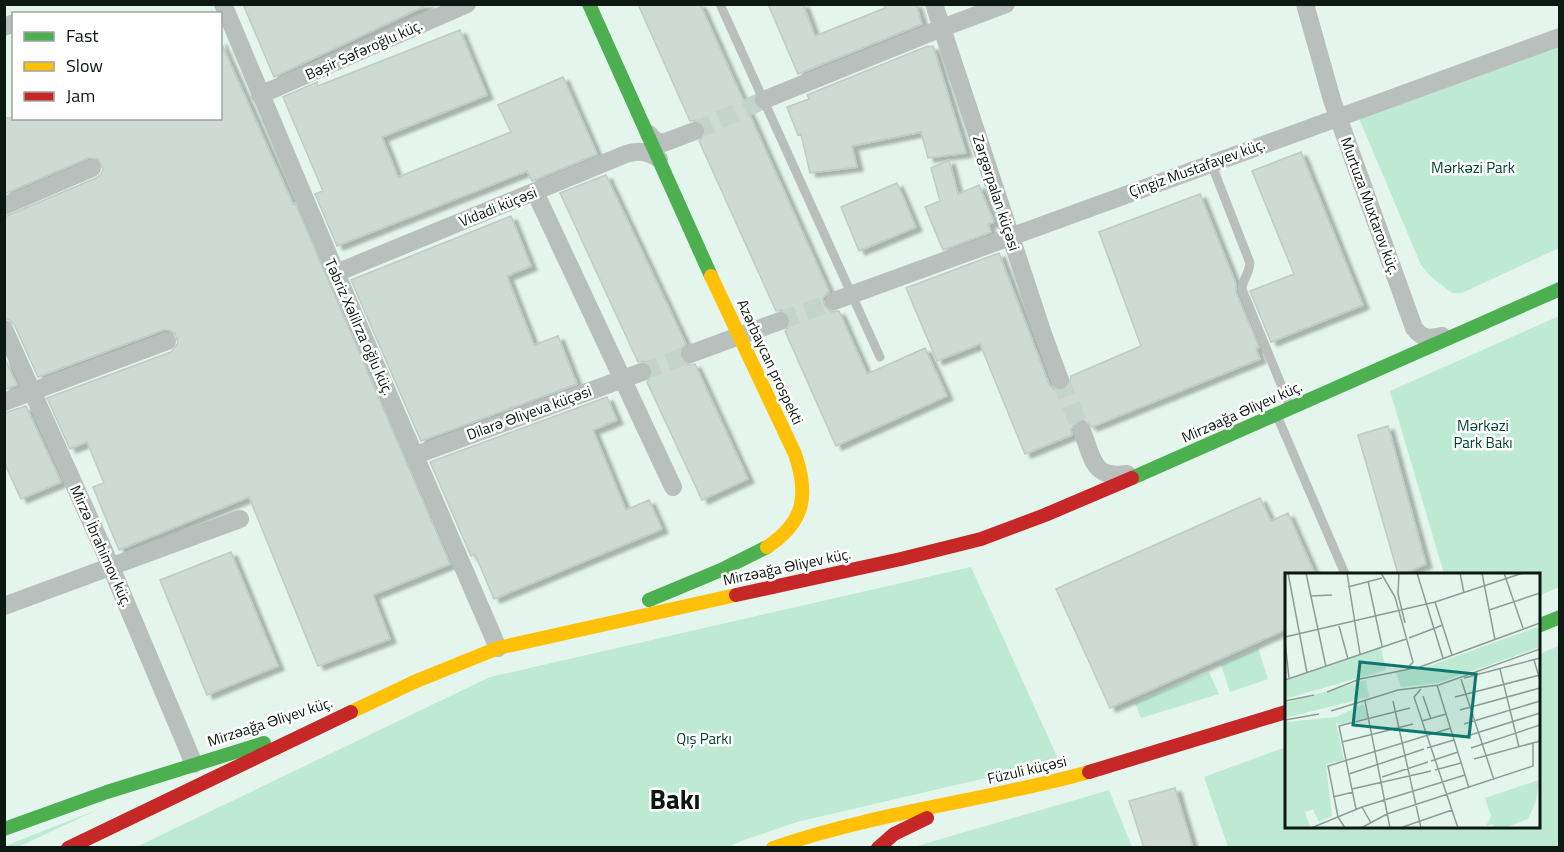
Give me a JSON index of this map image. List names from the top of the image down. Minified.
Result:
{"streets":{"main road":["Azərbaycan prospekti","Mirzəağa Əliyev küç.","Füzuli küçəsi"],"street":["Bəşir Səfəroğlu küç.","Çingiz Mustafayev küç.","Zərgərpalan küçəsi","Murtuza Muxtarov küç.","Vidadi küçəsi","Təbriz Xəlilrza oğlu küç.","Dilarə Əliyeva küçəsi","Mirzə İbrahimov küç."]},"crossings":[["Bəşir Səfəroğlu küç.","Təbriz Xəlilrza oğlu küç."],["Çingiz Mustafayev küç.","Zərgərpalan küçəsi"],["Çingiz Mustafayev küç.","Murtuza Muxtarov küç."],["Murtuza Muxtarov küç.","Mirzəağa Əliyev küç."],["Vidadi küçəsi","Təbriz Xəlilrza oğlu küç."],["Vidadi küçəsi","Azərbaycan prospekti"],["Təbriz Xəlilrza oğlu küç.","Mirzəağa Əliyev küç."],["Təbriz Xəlilrza oğlu küç.","Dilarə Əliyeva küçəsi"],["Azərbaycan prospekti","Mirzəağa Əliyev küç."],["Mirzəağa Əliyev küç.","Mirzə İbrahimov küç."]],"districts":["Bakı"],"parks":["Mərkəzi Park","Mərkəzi Park Bakı","Qış Parkı"],"legend":["Fast","Slow","Jam"]}
